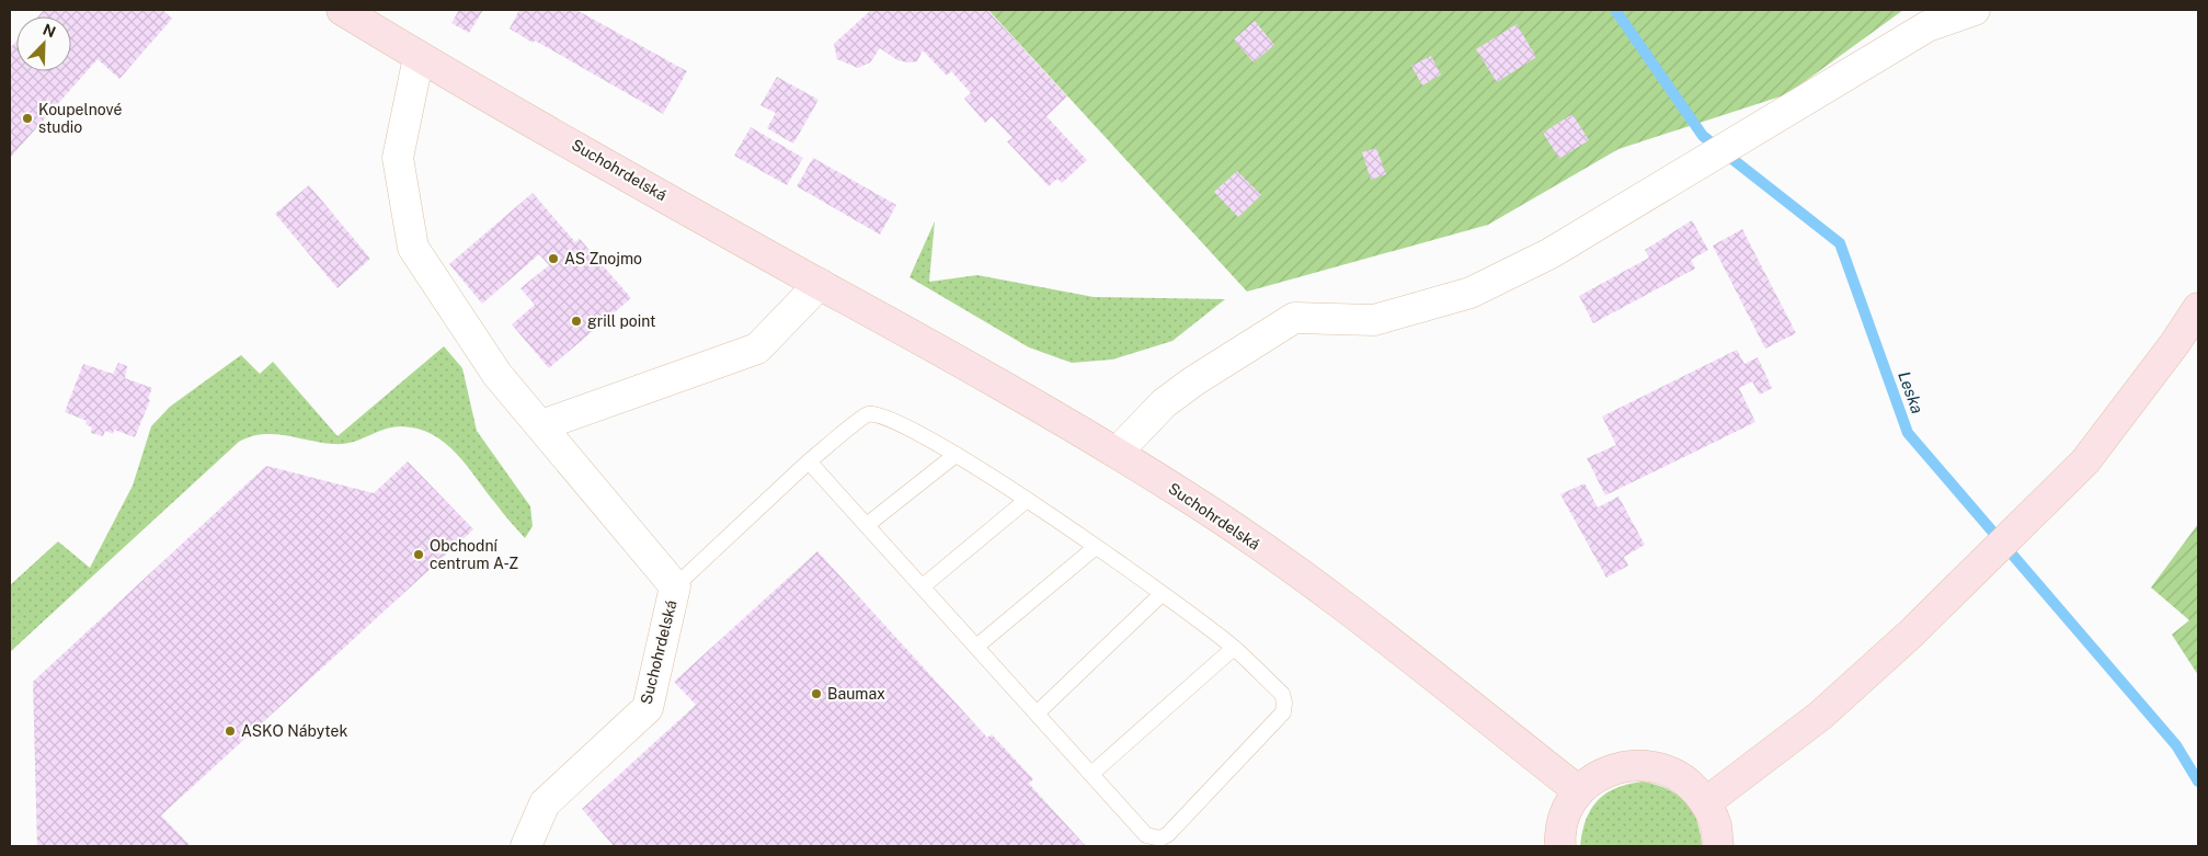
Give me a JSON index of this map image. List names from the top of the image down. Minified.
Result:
{"streets":{"main road":["Suchohrdelská"]},"water":["Leska"],"places":["Koupelnové studio","AS Znojmo","grill point","Obchodní centrum A-Z","Baumax","ASKO Nábytek"],"north":"top right"}
